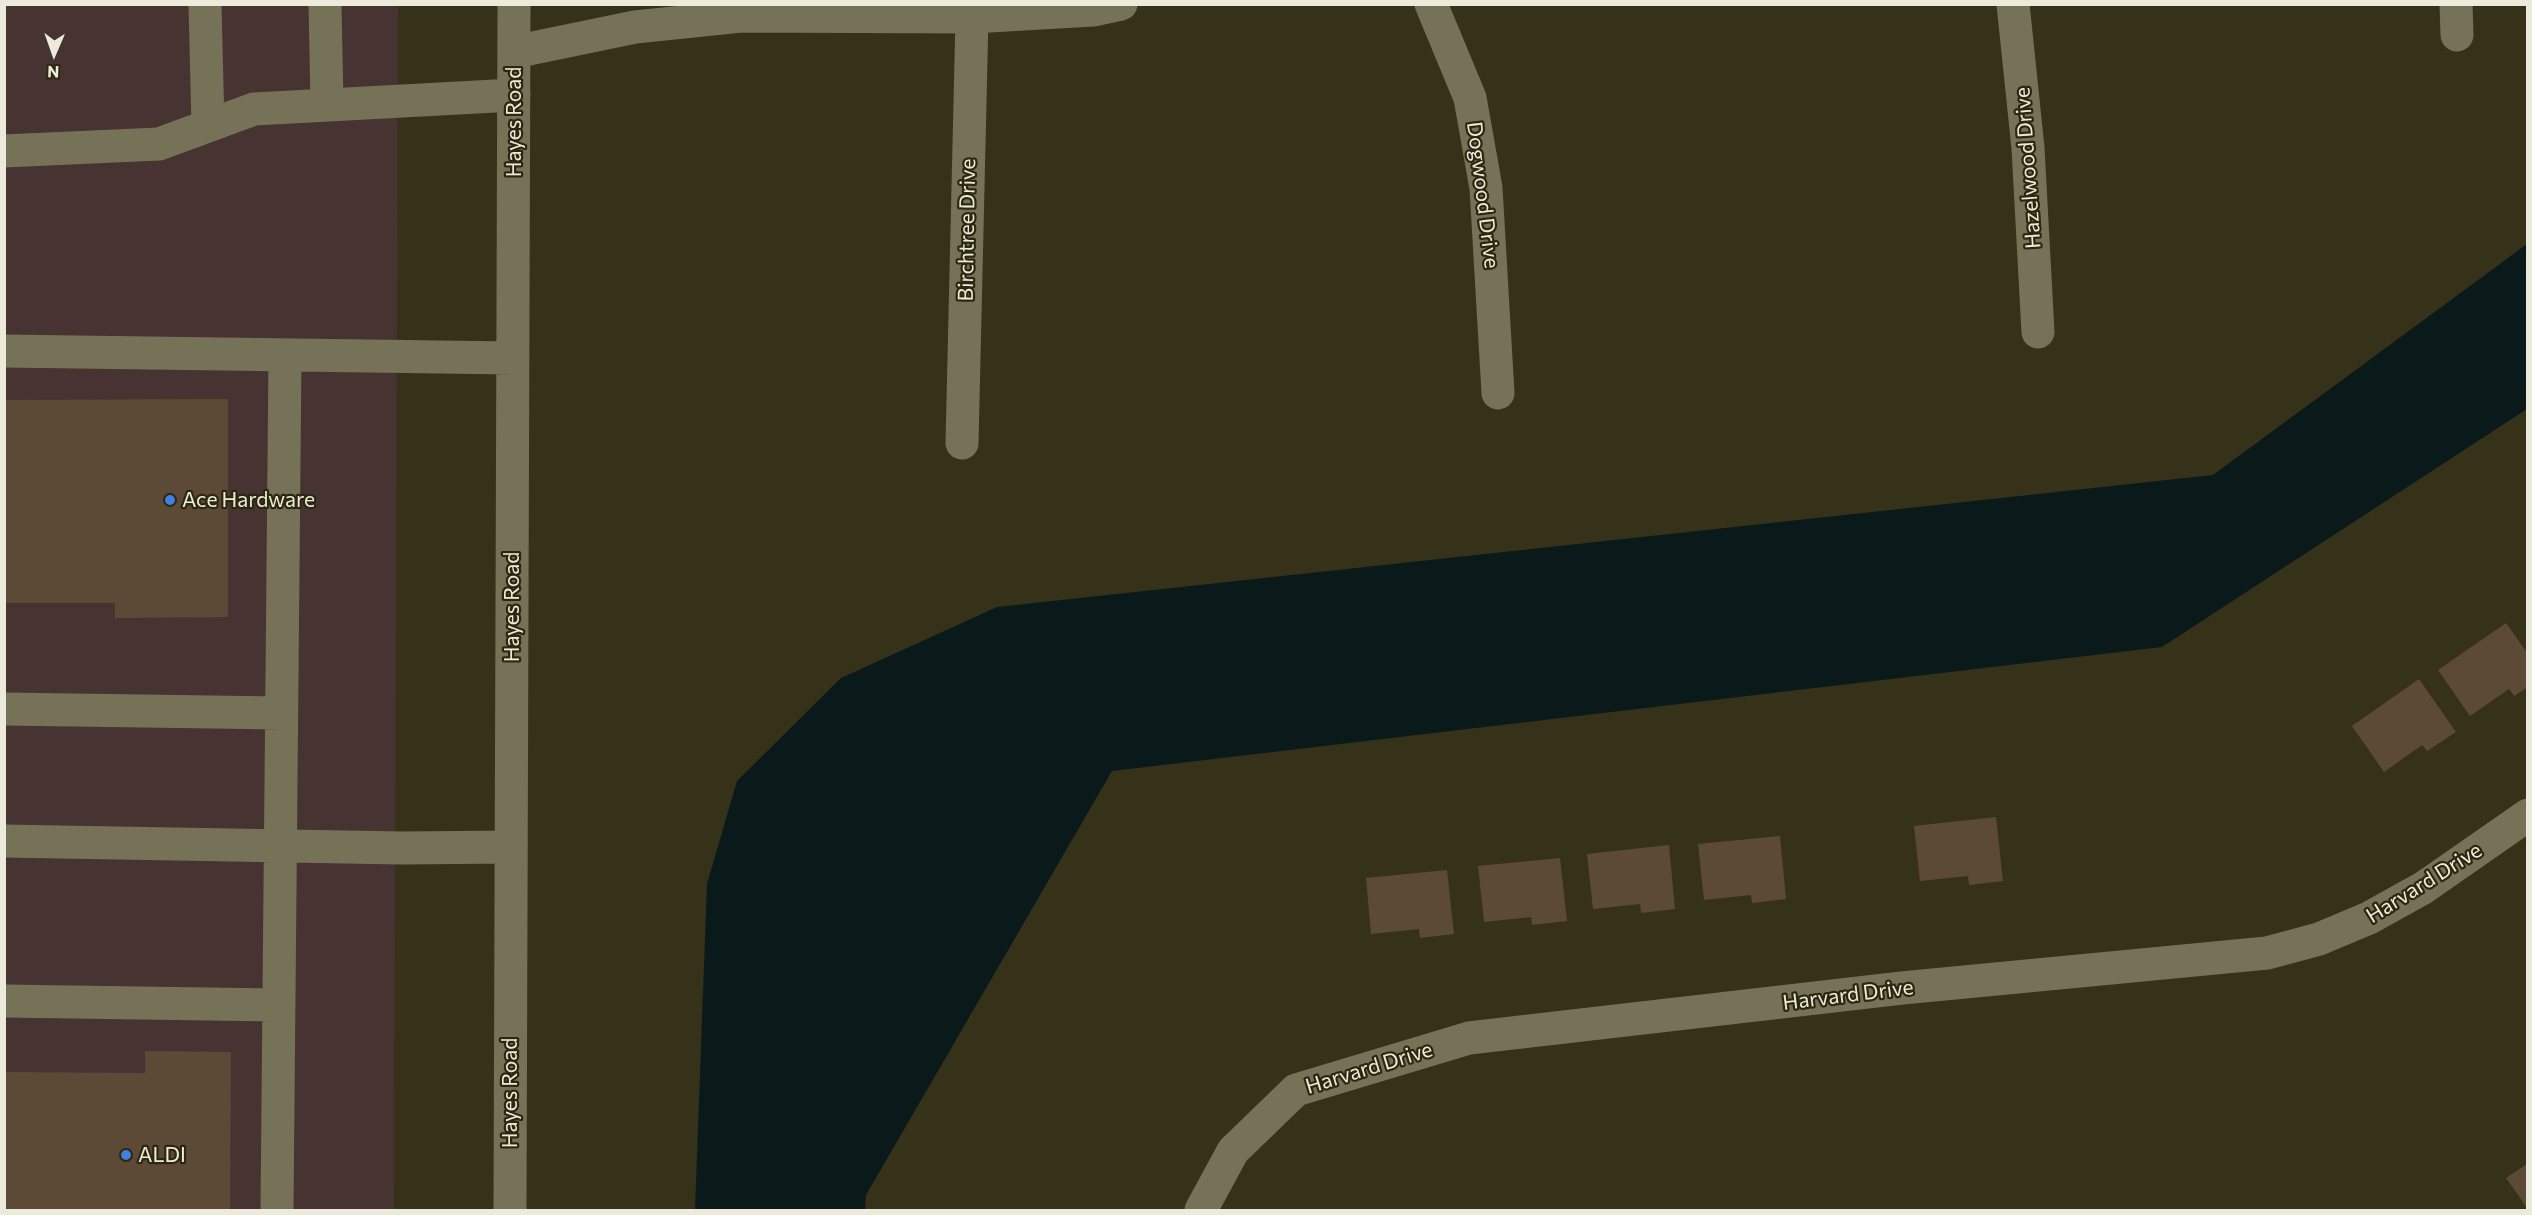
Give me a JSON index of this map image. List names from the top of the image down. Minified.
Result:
{"streets":{"street":["Hayes Road","Hazelwood Drive","Dogwood Drive","Birchtree Drive","Harvard Drive"]},"places":["Ace Hardware","ALDI"],"north":"bottom"}
